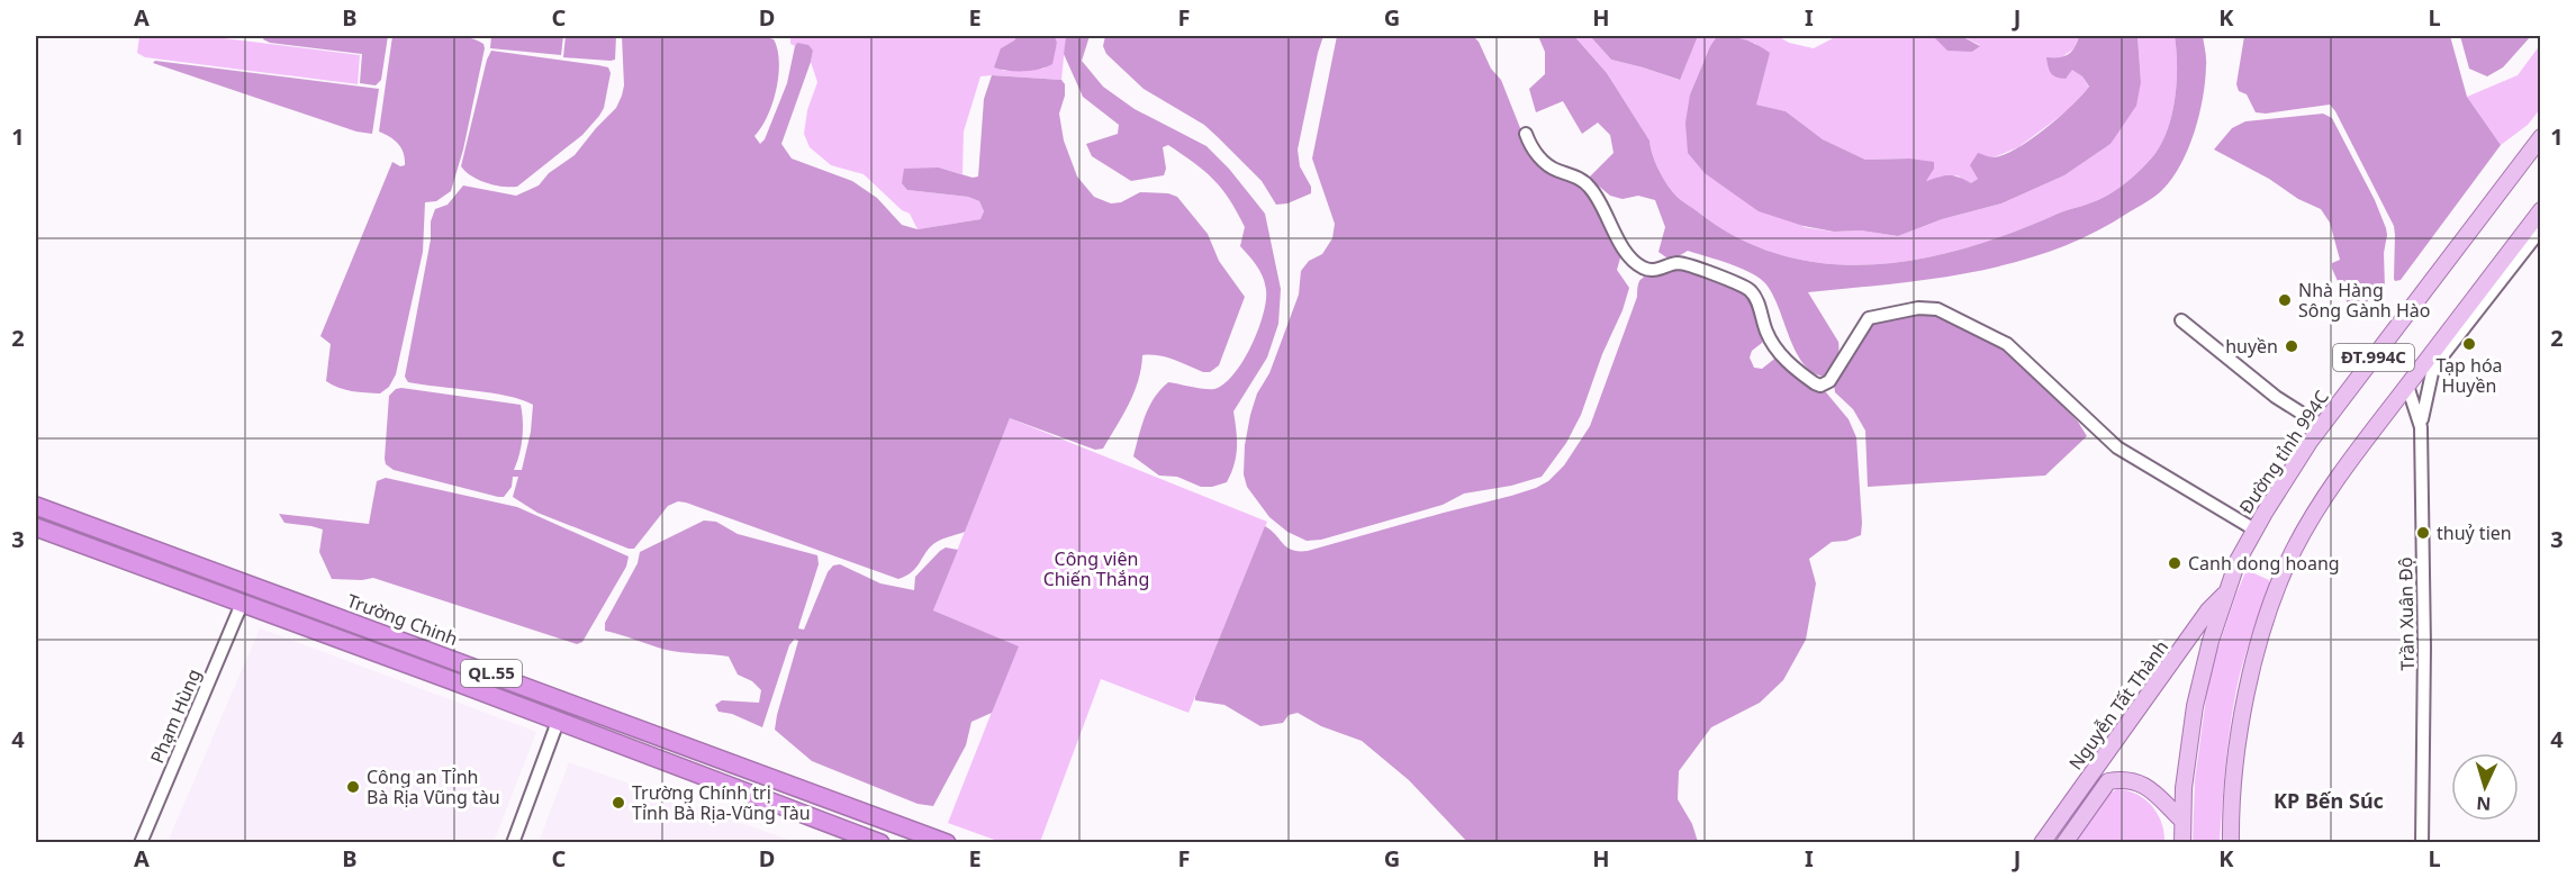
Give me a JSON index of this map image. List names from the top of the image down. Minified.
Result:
{"streets":{"highway":["Trường Chinh","QL.55"],"main road":["ĐT.994C","Đường tỉnh 994C","Nguyễn Tất Thành"],"street":["Trần Xuân Độ","Phạm Hùng"]},"crossings":[["ĐT.994C","Trần Xuân Độ"],["Đường tỉnh 994C","Nguyễn Tất Thành"],["QL.55","Phạm Hùng"]],"districts":["KP Bến Súc"],"parks":["Công viên Chiến Thắng"],"places":["Nhà Hàng Sông Gành Hào","Tạp hóa Huyền","huyền","thuỷ tien","Canh dong hoang","Công an Tỉnh Bà Rịa Vũng tàu","Trường Chính trị Tỉnh Bà Rịa-Vũng Tàu"],"north":"bottom","grid":{"columns":["A","B","C","D","E","F","G","H","I","J","K","L"],"rows":["1","2","3","4"]}}
